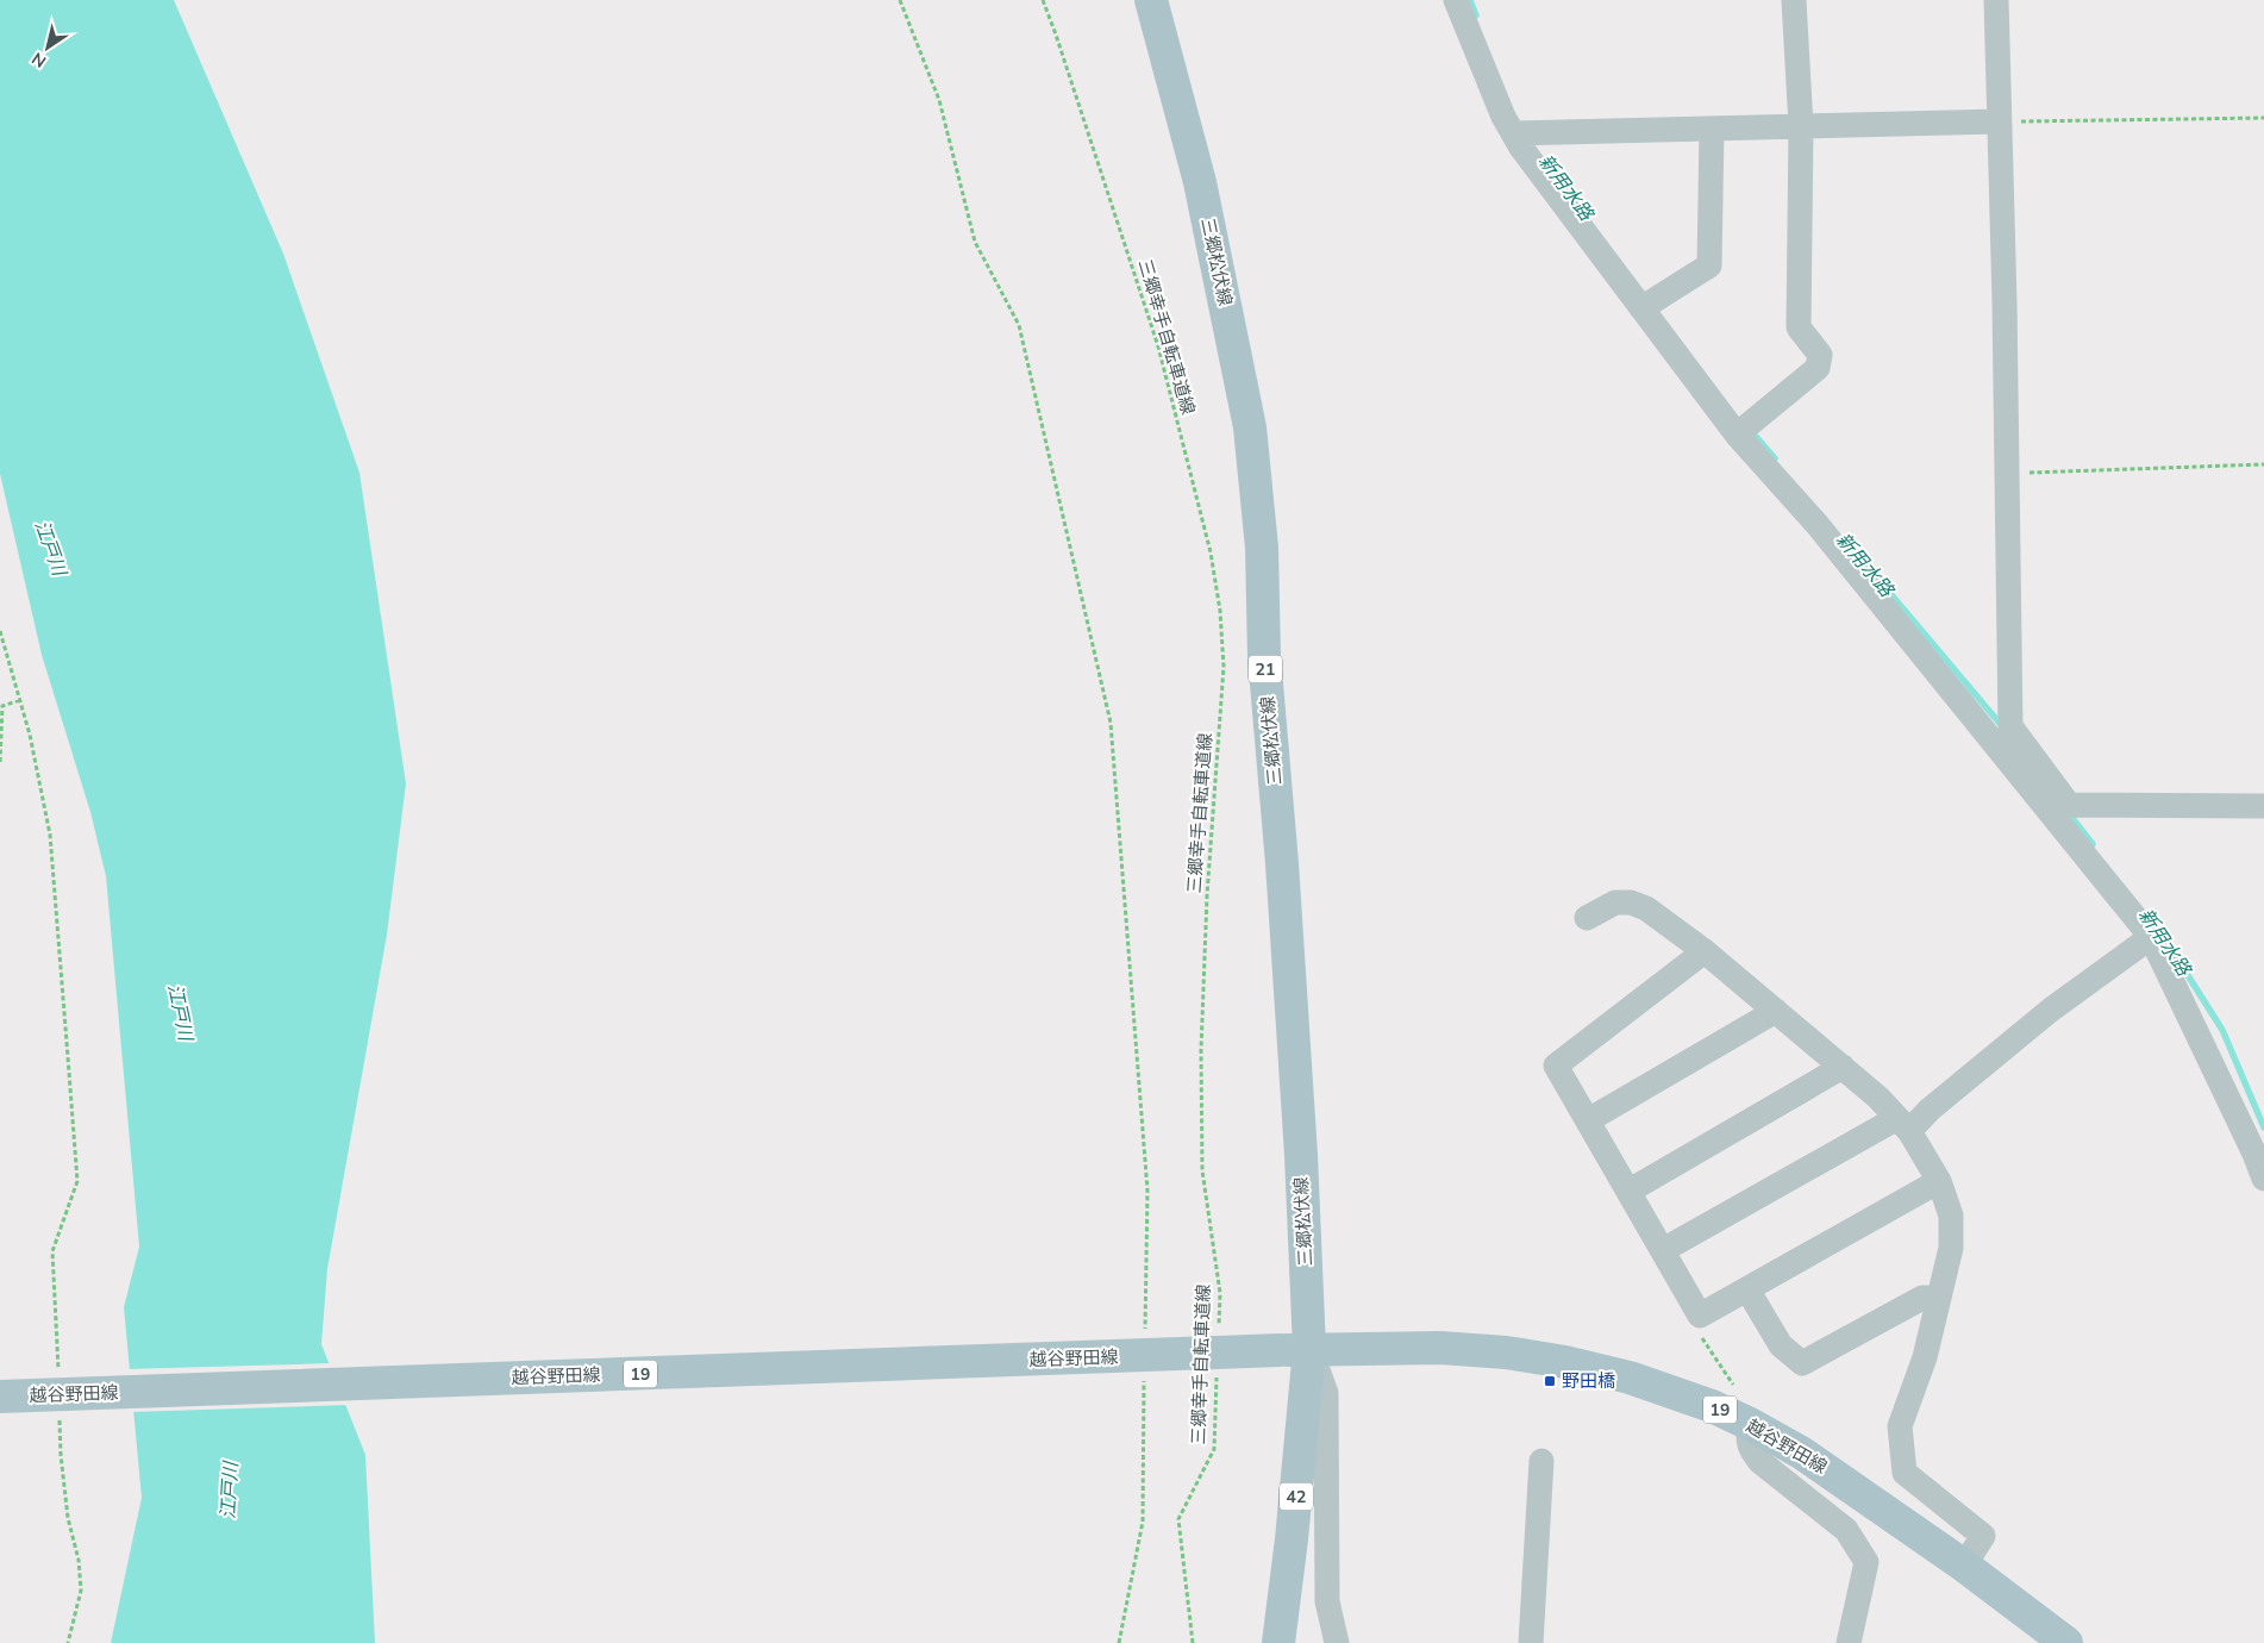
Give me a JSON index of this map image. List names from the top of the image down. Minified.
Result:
{"streets":{"main road":["三郷松伏線","21","越谷野田線","19","42"],"path":["三郷幸手自転車道線"]},"crossings":[["三郷松伏線","越谷野田線"],["三郷松伏線","42"],["越谷野田線","42"]],"water":["新用水路","江戸川"],"places":{"transit":["野田橋"]},"north":"bottom left"}
